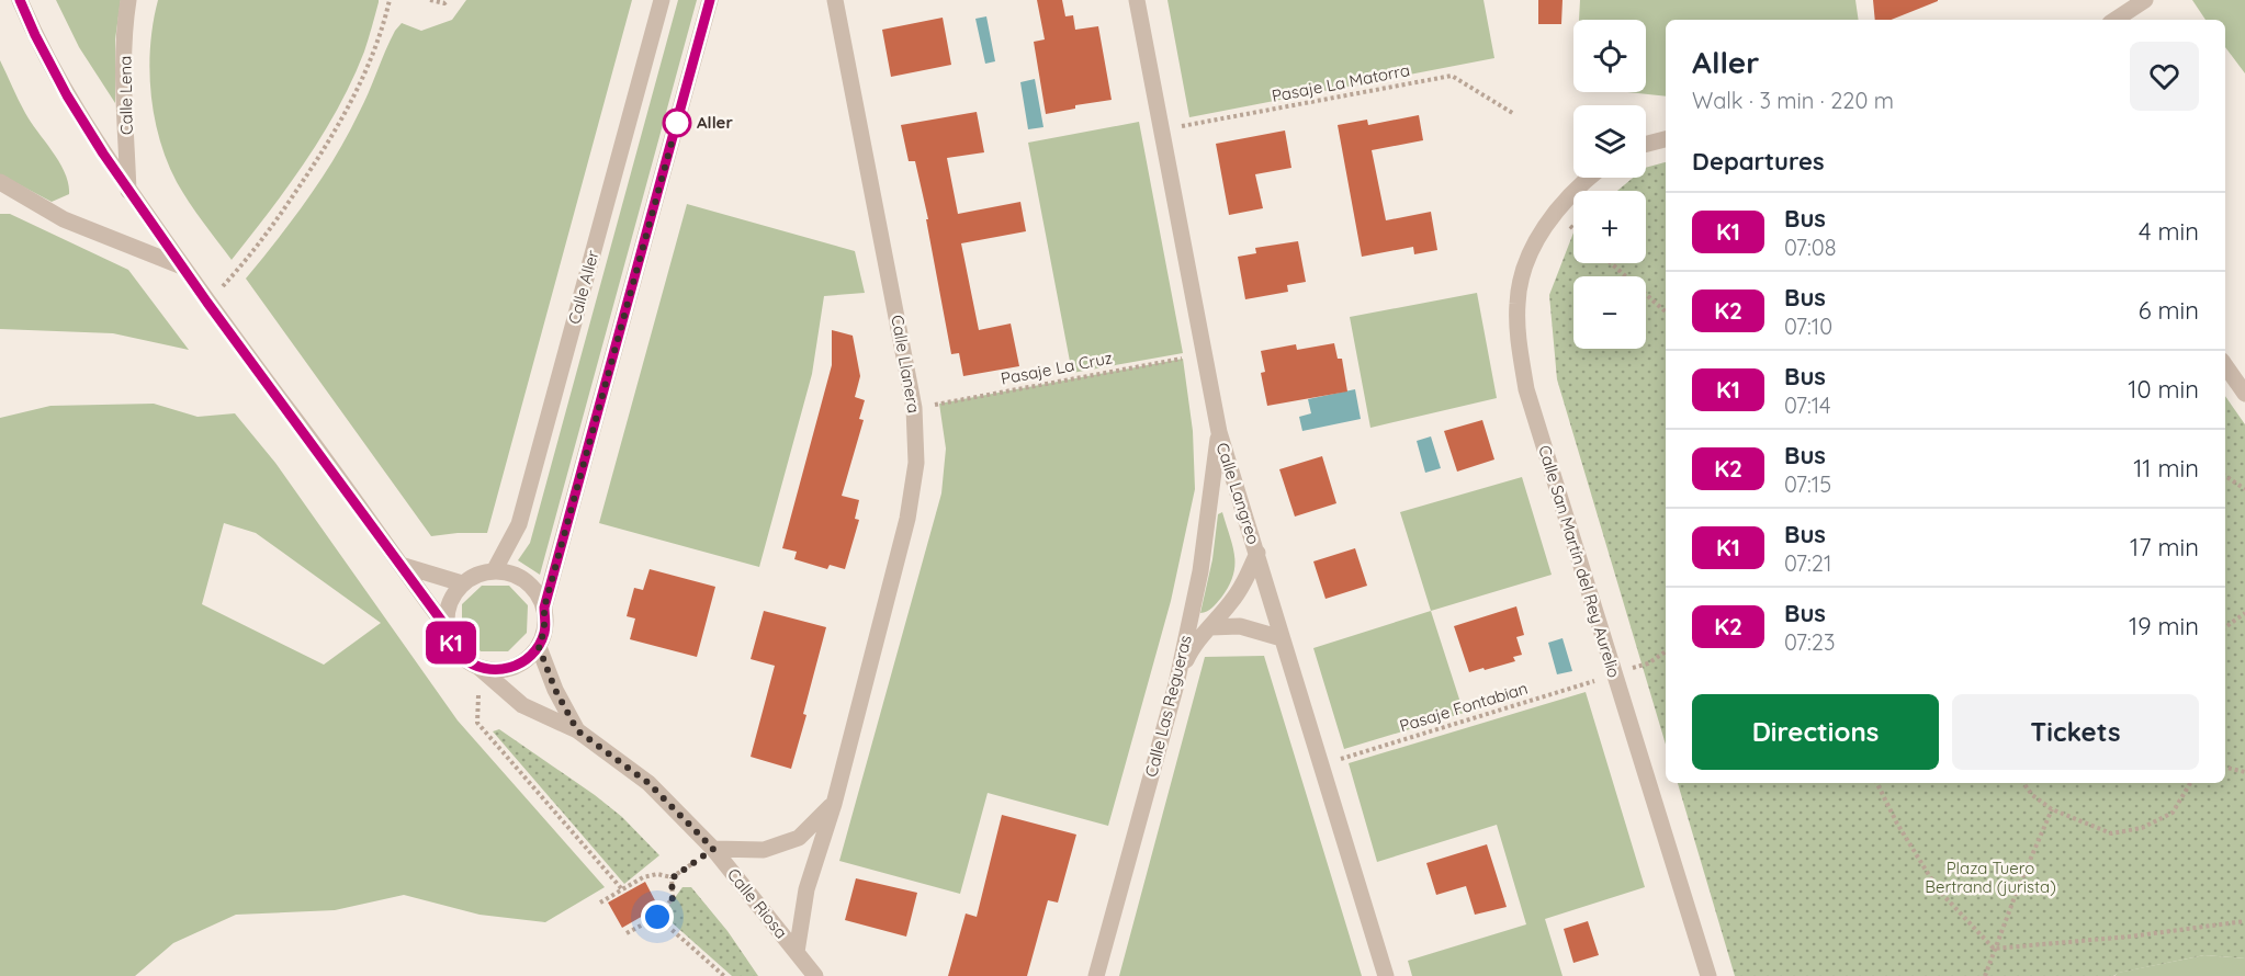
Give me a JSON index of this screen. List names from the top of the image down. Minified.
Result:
{"streets":{"street":["Calle Lena","Calle Aller","Calle Llanera","Calle Langreo","Calle San Martín del Rey Aurelio","Calle Las Regueras","Calle Riosa"],"path":["Pasaje La Matorra","Pasaje La Cruz","Pasaje Fontabian"]},"crossings":[["Pasaje La Matorra","Calle Langreo"],["Calle Aller","Calle Riosa"],["Calle Llanera","Pasaje La Cruz"],["Calle Llanera","Calle Riosa"],["Pasaje La Cruz","Calle Langreo"],["Calle Langreo","Calle Las Regueras"],["Calle Langreo","Pasaje Fontabian"],["Calle San Martín del Rey Aurelio","Pasaje Fontabian"]],"parks":["Plaza Tuero Bertrand (jurista)"],"places":["Aller"],"lines":["bus line K1"],"page":{"on_map":"K1","map_buttons":["+","−"],"heading":[["Aller","Walk · 3 min · 220 m"],"Departures"],"list":[{"mark":"K1","name":"Bus","note":"07:08","value":"4 min"},{"mark":"K2","name":"Bus","note":"07:10","value":"6 min"},{"mark":"K1","name":"Bus","note":"07:14","value":"10 min"},{"mark":"K2","name":"Bus","note":"07:15","value":"11 min"},{"mark":"K1","name":"Bus","note":"07:21","value":"17 min"},{"mark":"K2","name":"Bus","note":"07:23","value":"19 min"}],"buttons":["Directions","Tickets"]}}
